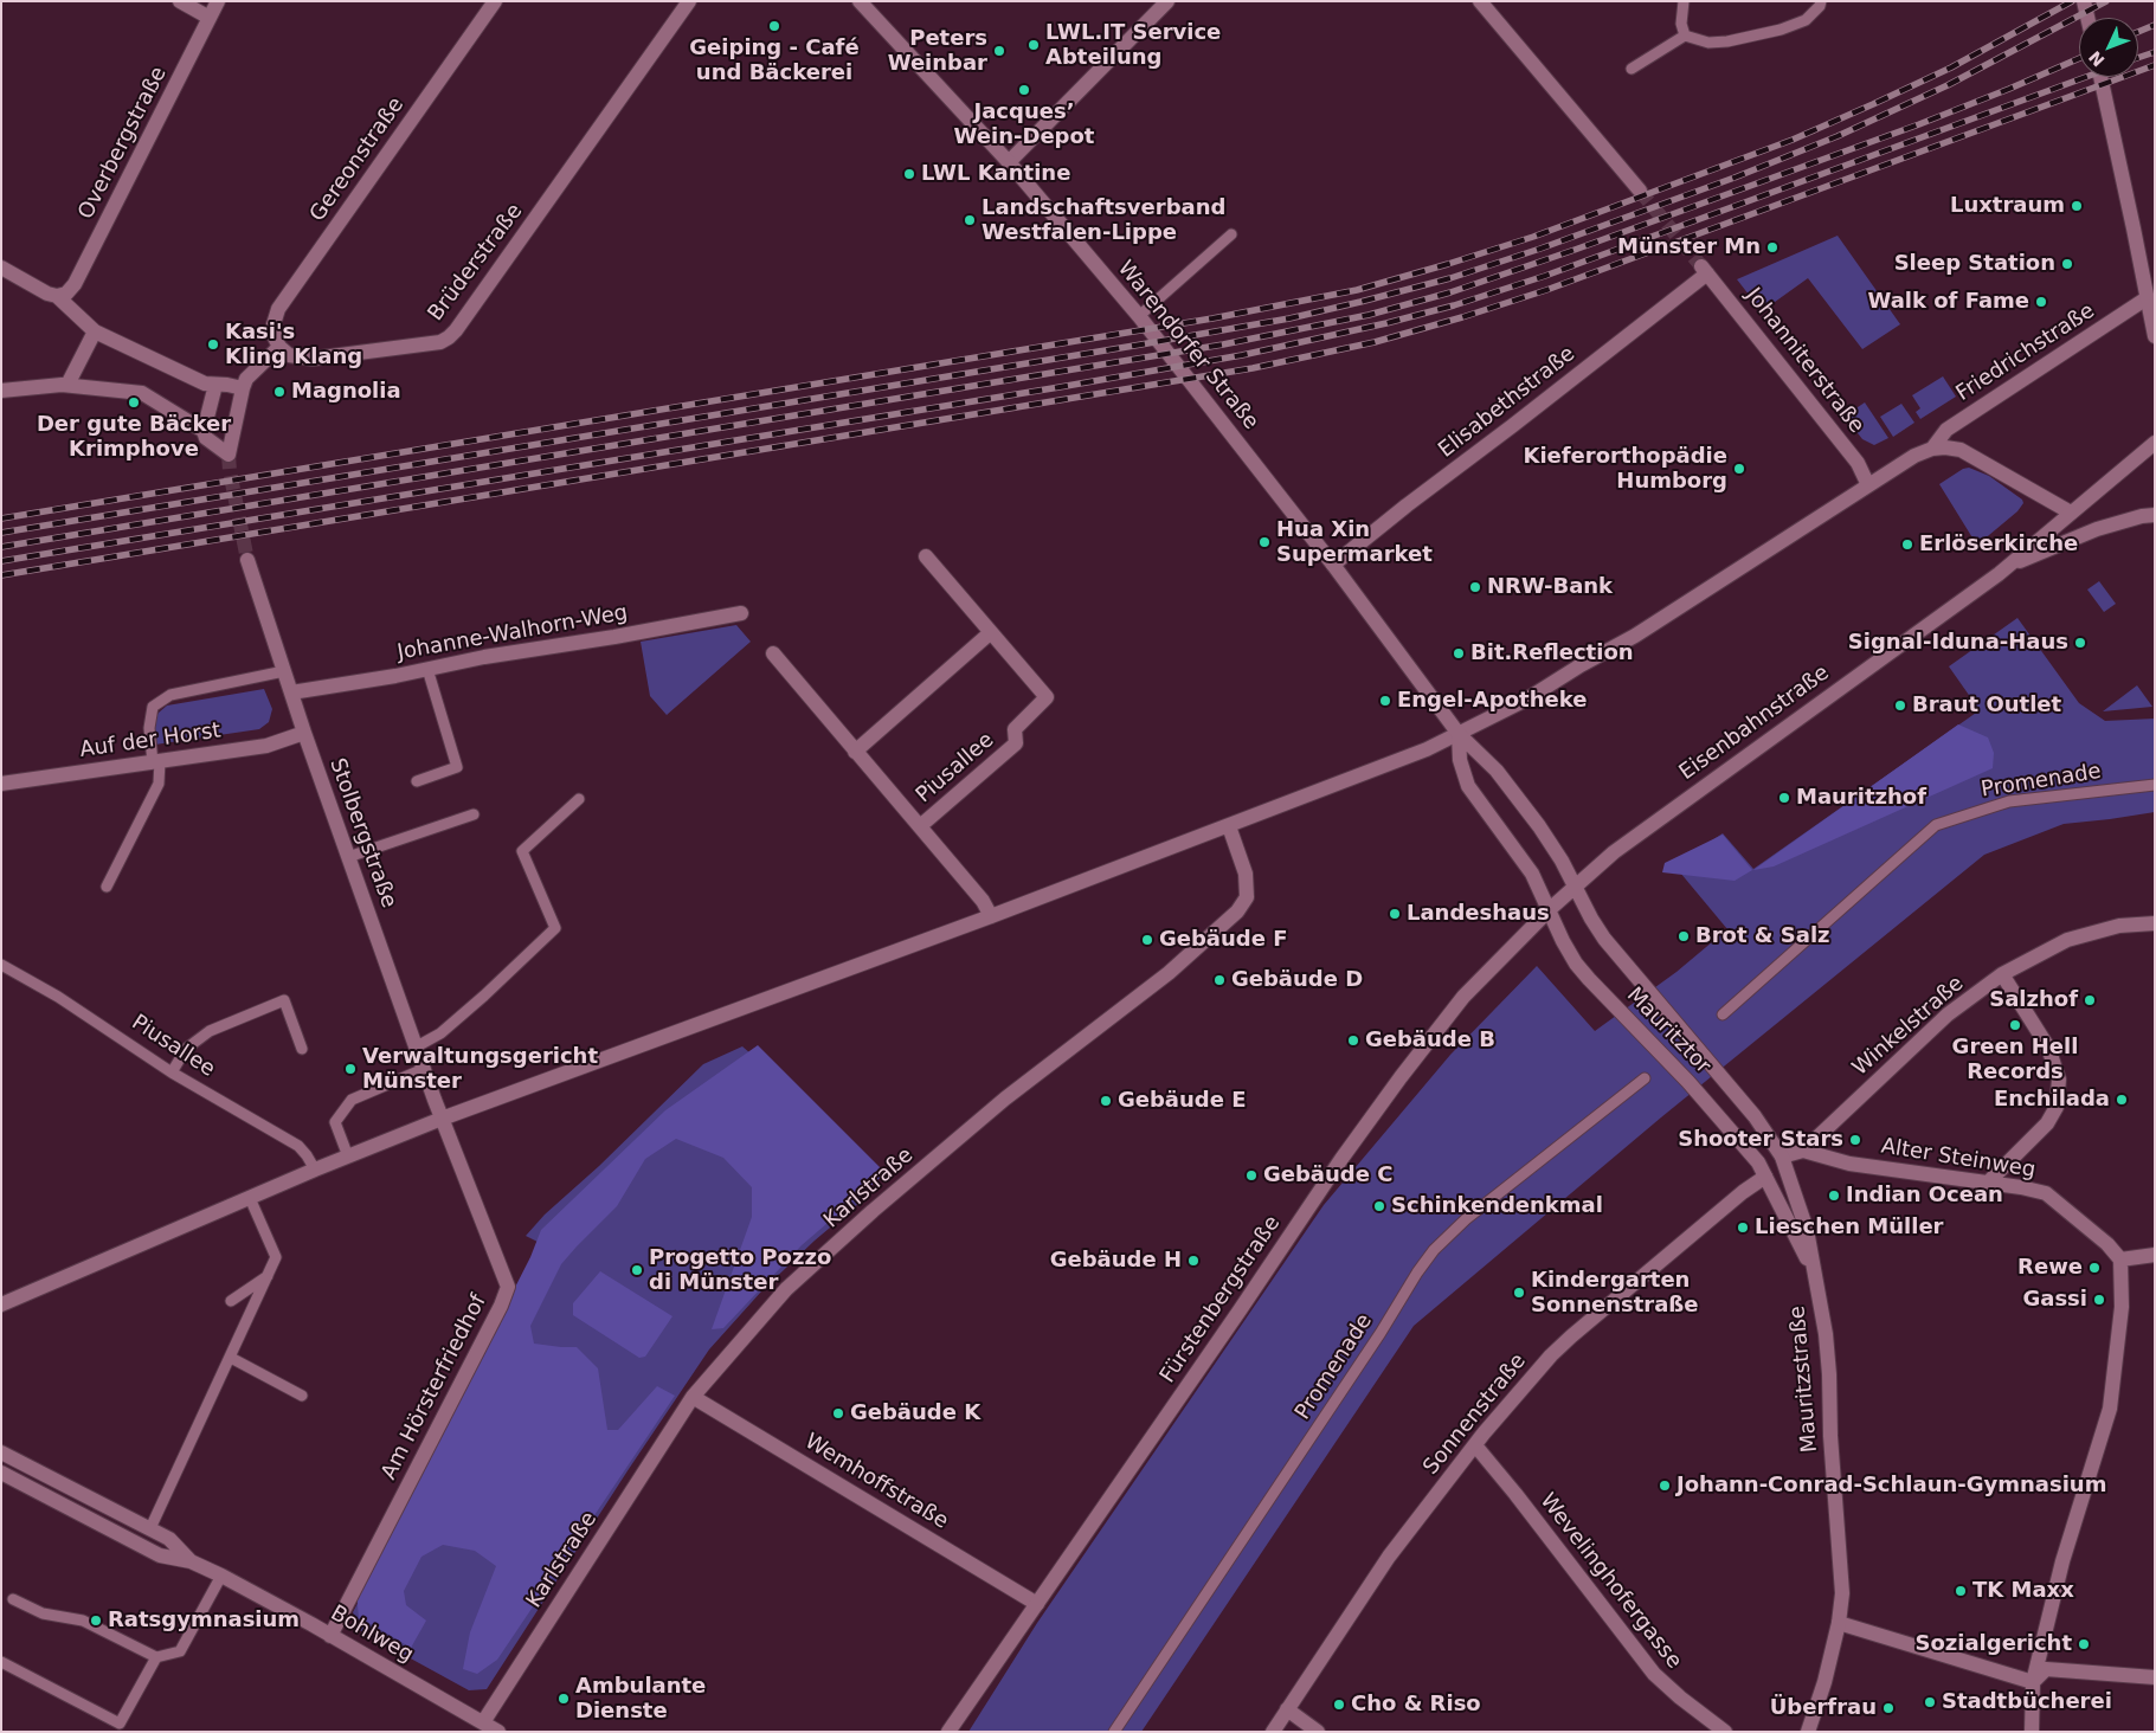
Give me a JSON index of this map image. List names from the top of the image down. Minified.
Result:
{"streets":{"street":["Overbergstraße","Gereonstraße","Brüderstraße","Warendorfer Straße","Friedrichstraße","Johanniterstraße","Elisabethstraße","Johanne-Walhorn-Weg","Eisenbahnstraße","Auf der Horst","Piusallee","Stolbergstraße","Winkelstraße","Mauritztor","Alter Steinweg","Karlstraße","Fürstenbergstraße","Mauritzstraße","Am Hörsterfriedhof","Sonnenstraße","Wemhoffstraße","Wevelinghofergasse","Bohlweg"],"lane":["Promenade"]},"crossings":[["Gereonstraße","Brüderstraße"],["Warendorfer Straße","Friedrichstraße"],["Warendorfer Straße","Elisabethstraße"],["Warendorfer Straße","Mauritztor"],["Friedrichstraße","Johanniterstraße"],["Friedrichstraße","Eisenbahnstraße"],["Friedrichstraße","Piusallee"],["Friedrichstraße","Stolbergstraße"],["Friedrichstraße","Mauritztor"],["Friedrichstraße","Karlstraße"],["Friedrichstraße","Am Hörsterfriedhof"],["Johanniterstraße","Elisabethstraße"],["Johanne-Walhorn-Weg","Stolbergstraße"],["Eisenbahnstraße","Mauritztor"],["Eisenbahnstraße","Fürstenbergstraße"],["Auf der Horst","Stolbergstraße"],["Stolbergstraße","Am Hörsterfriedhof"],["Winkelstraße","Alter Steinweg"],["Mauritztor","Fürstenbergstraße"],["Mauritztor","Mauritzstraße"],["Mauritztor","Sonnenstraße"],["Karlstraße","Wemhoffstraße"],["Karlstraße","Bohlweg"],["Fürstenbergstraße","Wemhoffstraße"],["Mauritzstraße","Sonnenstraße"],["Am Hörsterfriedhof","Bohlweg"],["Sonnenstraße","Wevelinghofergasse"]],"places":["Geiping - Café und Bäckerei","LWL.IT Service Abteilung","Peters Weinbar","Jacques’ Wein-Depot","LWL Kantine","Luxtraum","Landschaftsverband Westfalen-Lippe","Münster Mn","Sleep Station","Walk of Fame","Kasi's Kling Klang","Magnolia","Der gute Bäcker Krimphove","Kieferorthopädie Humborg","Hua Xin Supermarket","Erlöserkirche","NRW-Bank","Signal-Iduna-Haus","Bit.Reflection","Engel-Apotheke","Braut Outlet","Mauritzhof","Landeshaus","Brot & Salz","Gebäude F","Gebäude D","Salzhof","Green Hell Records","Gebäude B","Verwaltungsgericht Münster","Enchilada","Gebäude E","Shooter Stars","Gebäude C","Indian Ocean","Schinkendenkmal","Lieschen Müller","Gebäude H","Rewe","Progetto Pozzo di Münster","Kindergarten Sonnenstraße","Gassi","Gebäude K","Johann-Conrad-Schlaun-Gymnasium","TK Maxx","Ratsgymnasium","Sozialgericht","Ambulante Dienste","Stadtbücherei","Cho & Riso","Überfrau"],"north":"bottom left"}
